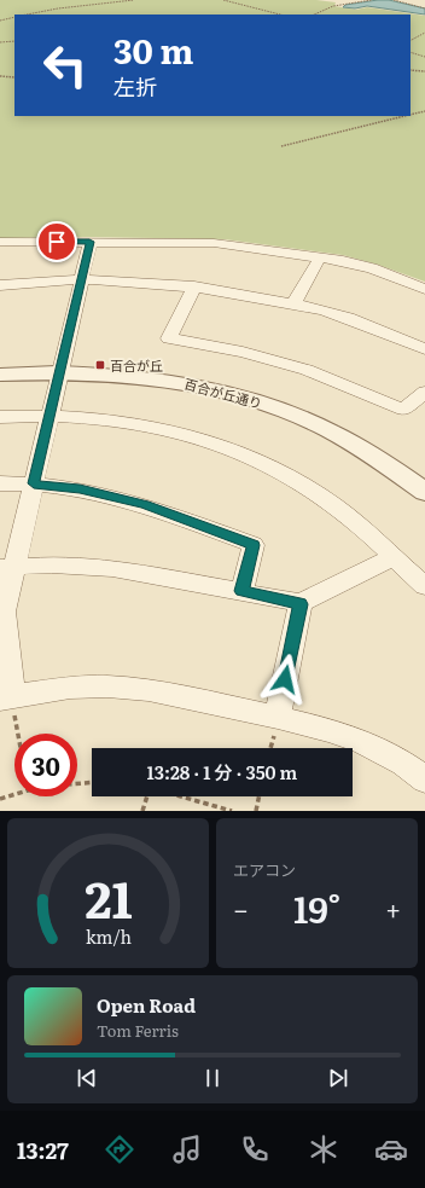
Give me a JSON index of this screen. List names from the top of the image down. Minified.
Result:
{"streets":{"street":["百合が丘通り"]},"places":{"transit":["百合が丘"]},"page":{"turn":["30 m","左折"],"limit":"30","trip":"13:28 · 1 分 · 350 m","tile":"エアコン","heat":["−","19°","+"],"song":["Open Road","Tom Ferris"],"tabs":"13:27","gauge":["21","km/h"]}}
